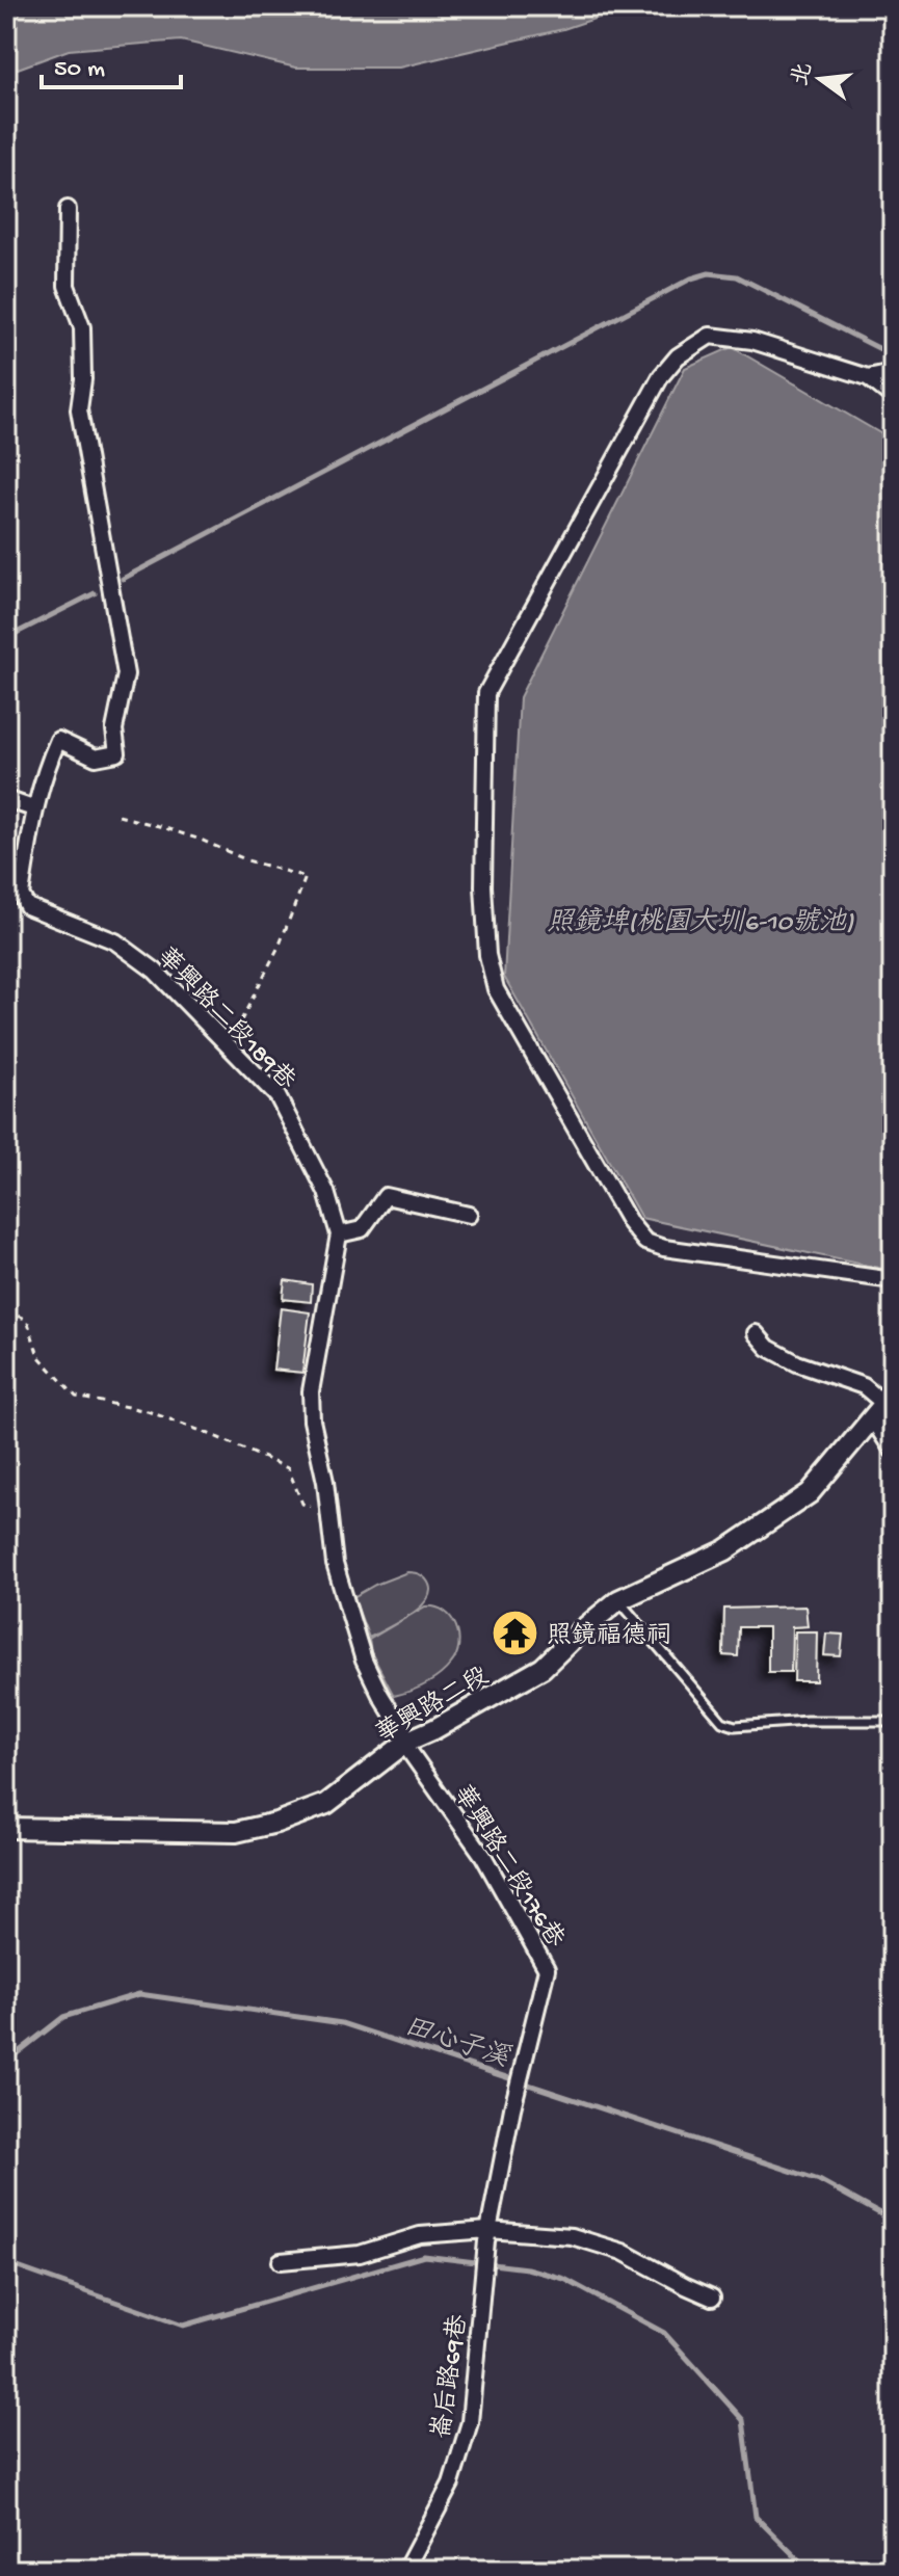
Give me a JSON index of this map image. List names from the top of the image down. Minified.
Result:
{"streets":{"street":["華興路二段189巷","華興路二段","華興路二段176巷","崙后路69巷"]},"crossings":[["華興路二段189巷","華興路二段"],["華興路二段189巷","華興路二段176巷"],["華興路二段","華興路二段176巷"],["華興路二段176巷","崙后路69巷"]],"water":["照鏡埤(桃園大圳6-10號池)","田心子溪"],"places":{"temple":["照鏡福德祠"]},"scale_bar":"50 m","north":"left"}
